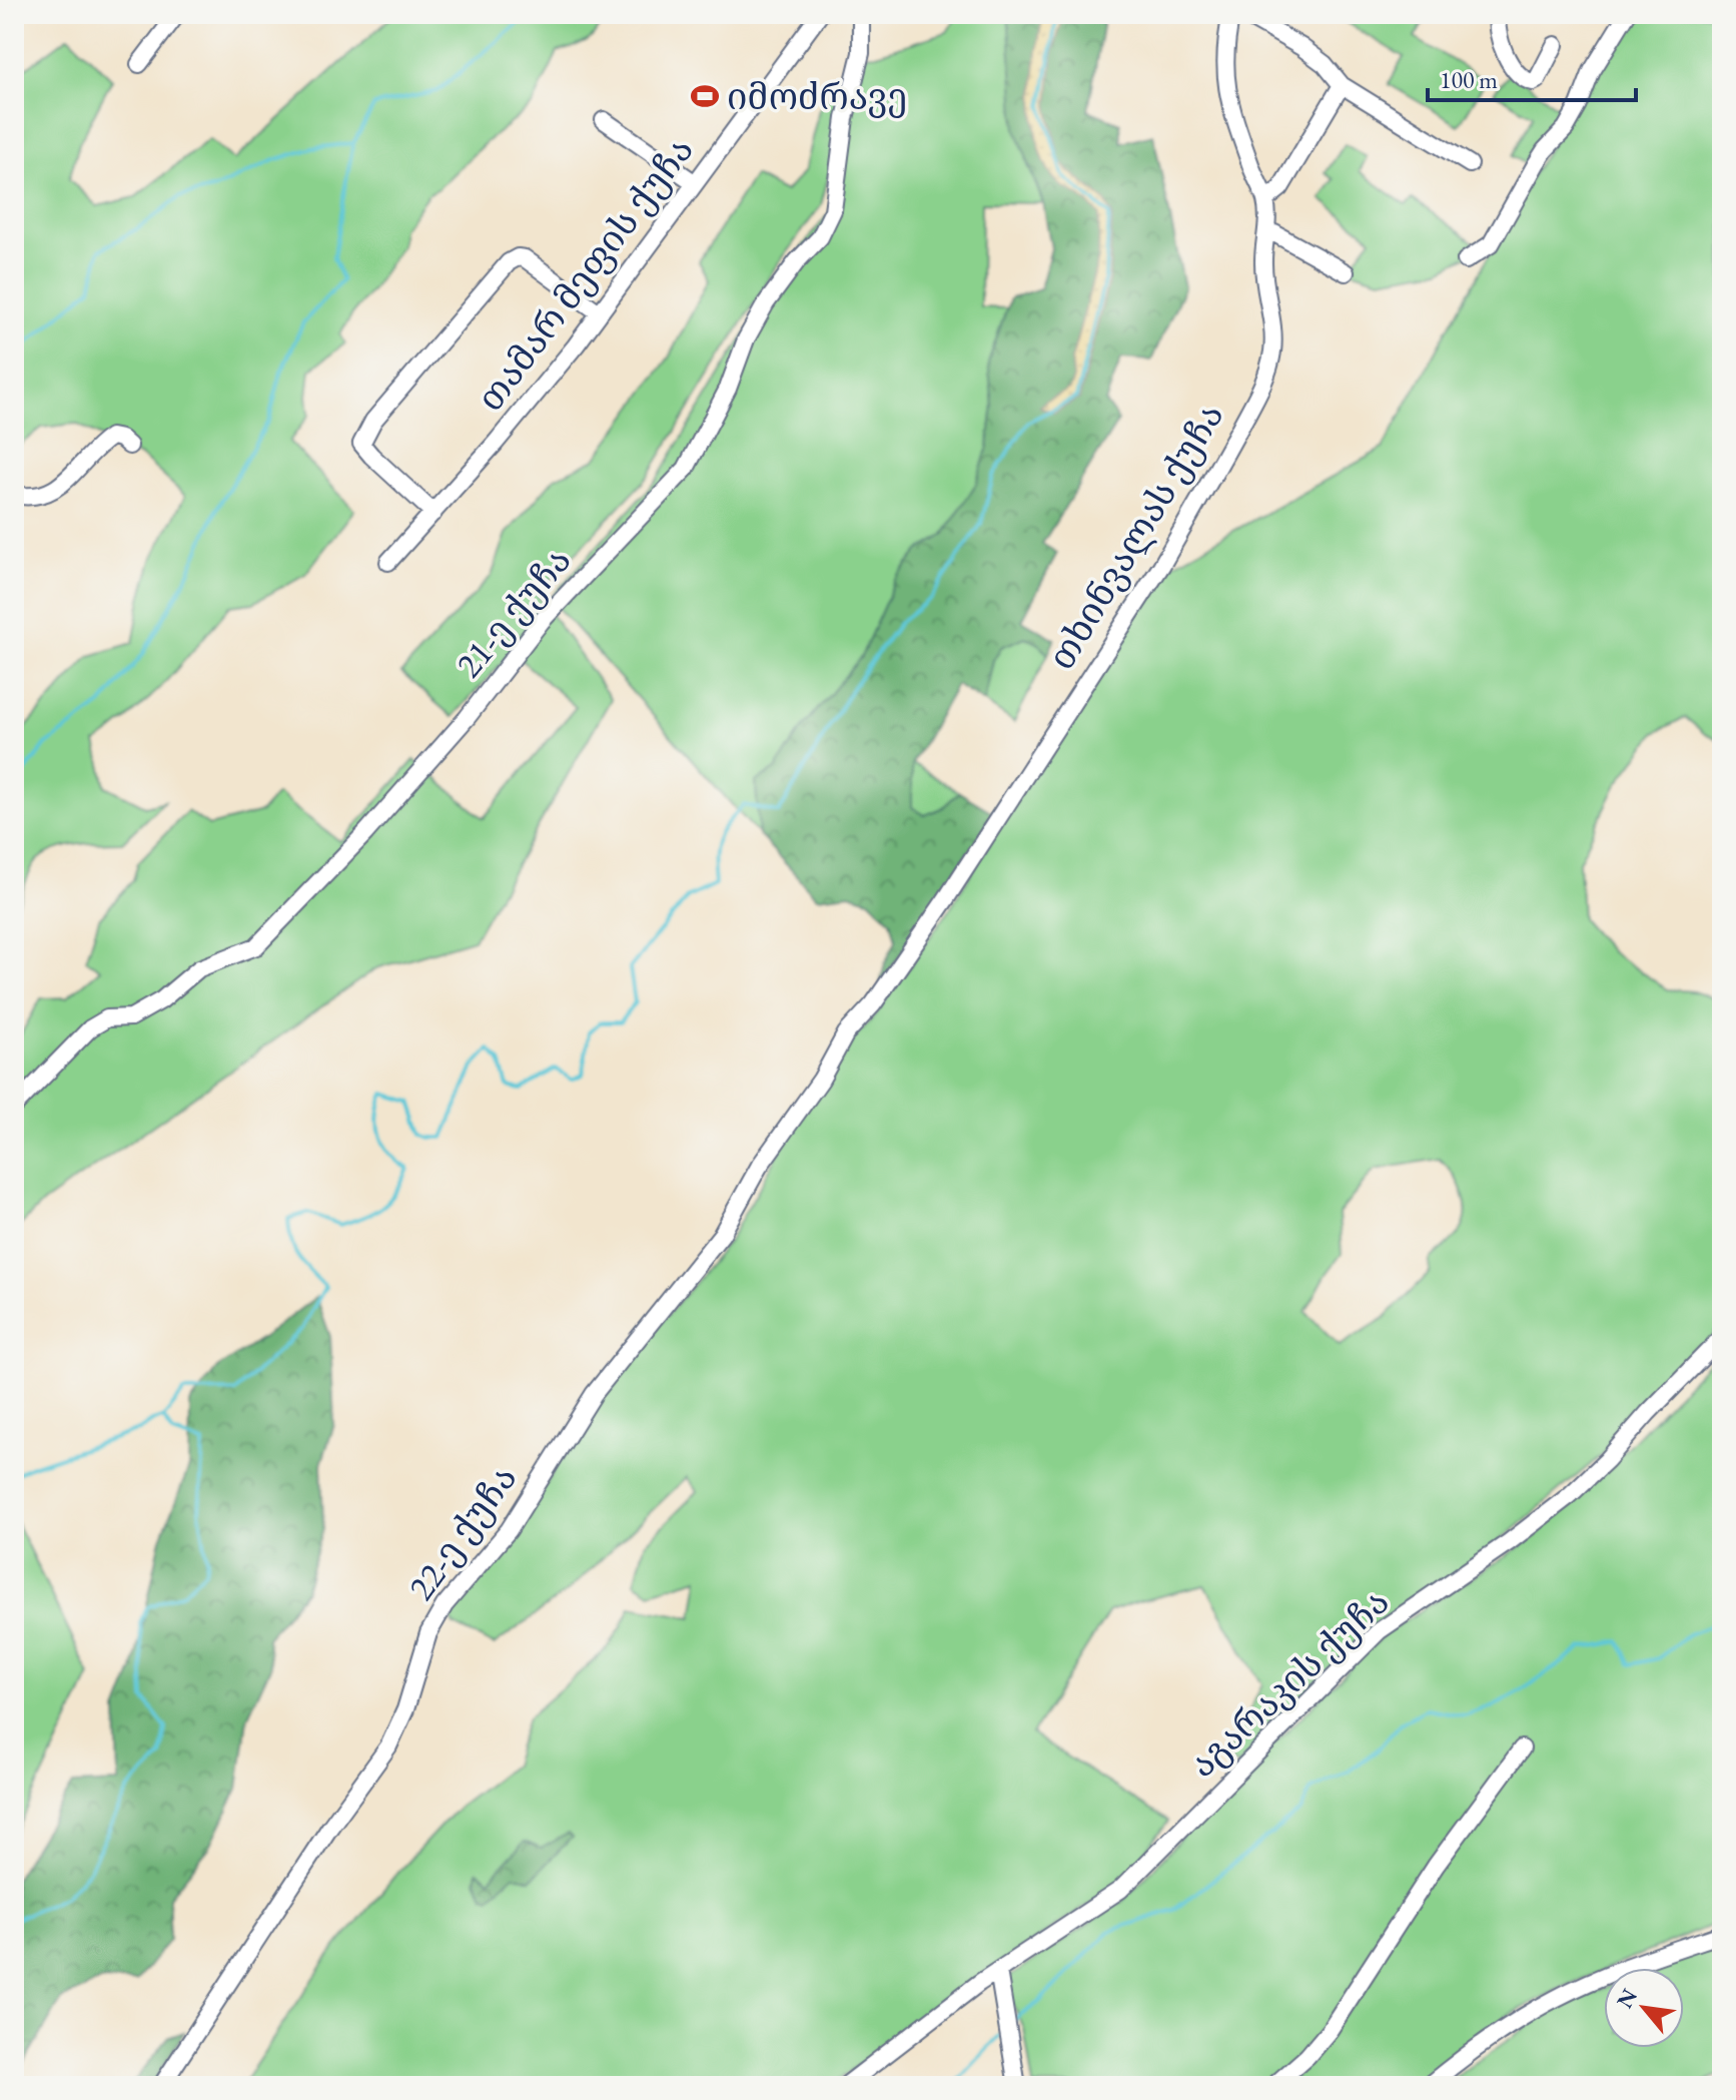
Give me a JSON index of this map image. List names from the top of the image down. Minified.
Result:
{"streets":{"street":["თამარ მეფის ქუჩა","თხინვალას ქუჩა","21-ე ქუჩა","22-ე ქუჩა","აგარაკის ქუჩა"]},"crossings":[["თხინვალას ქუჩა","22-ე ქუჩა"]],"places":{"sports":["იმოძრავე"]},"scale_bar":"100 m","north":"top left"}
